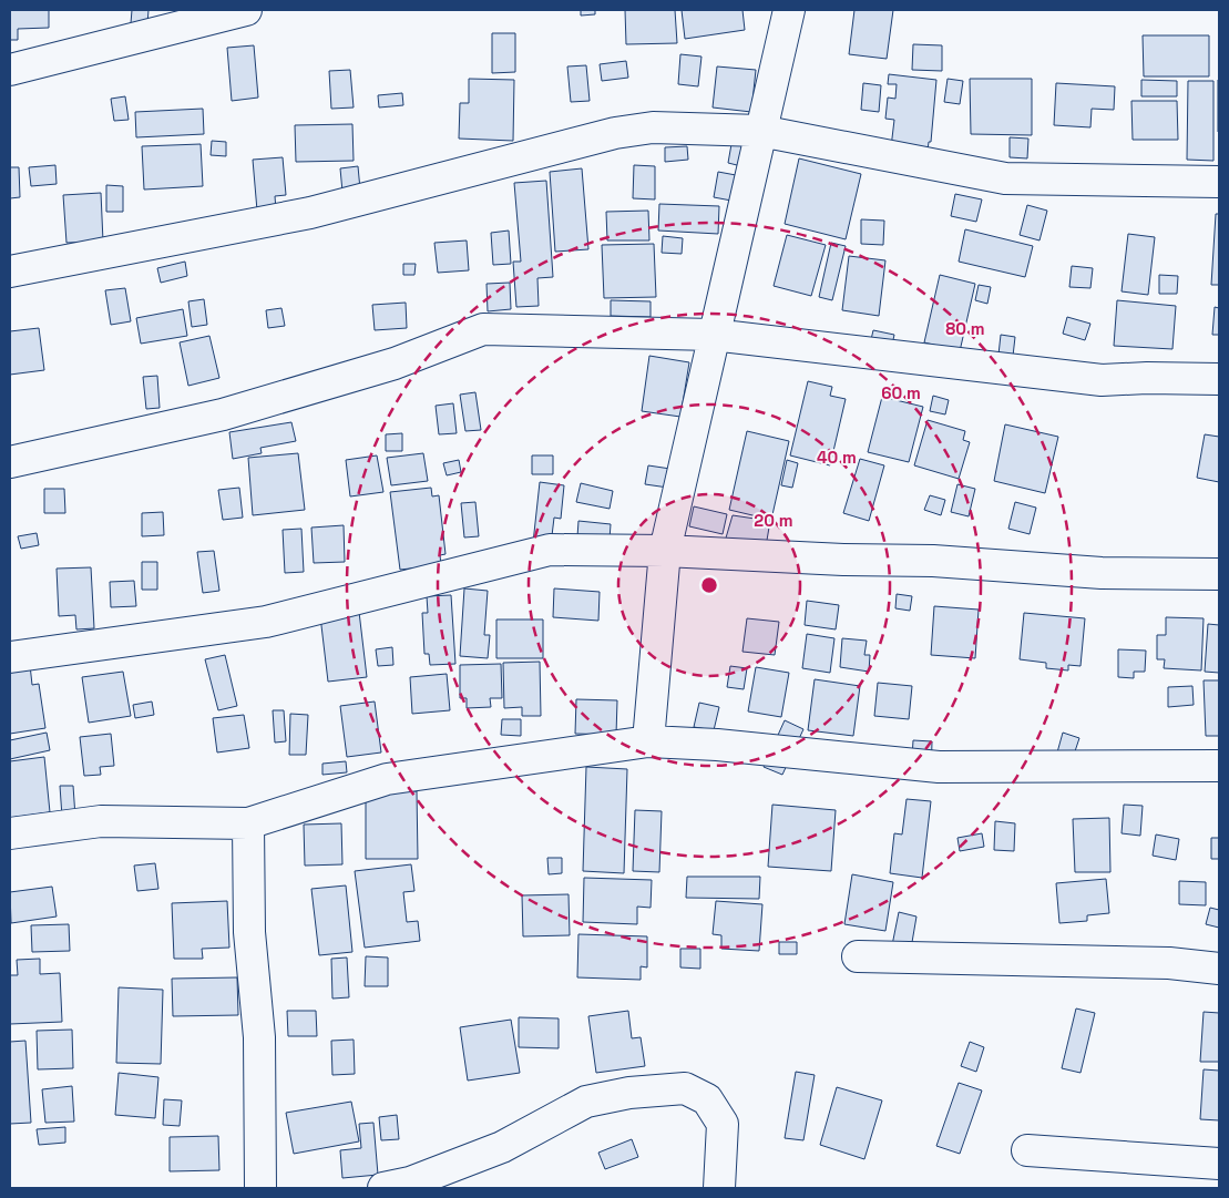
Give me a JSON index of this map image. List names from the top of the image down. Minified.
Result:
{"rings":["80 m","60 m","40 m","20 m"]}
